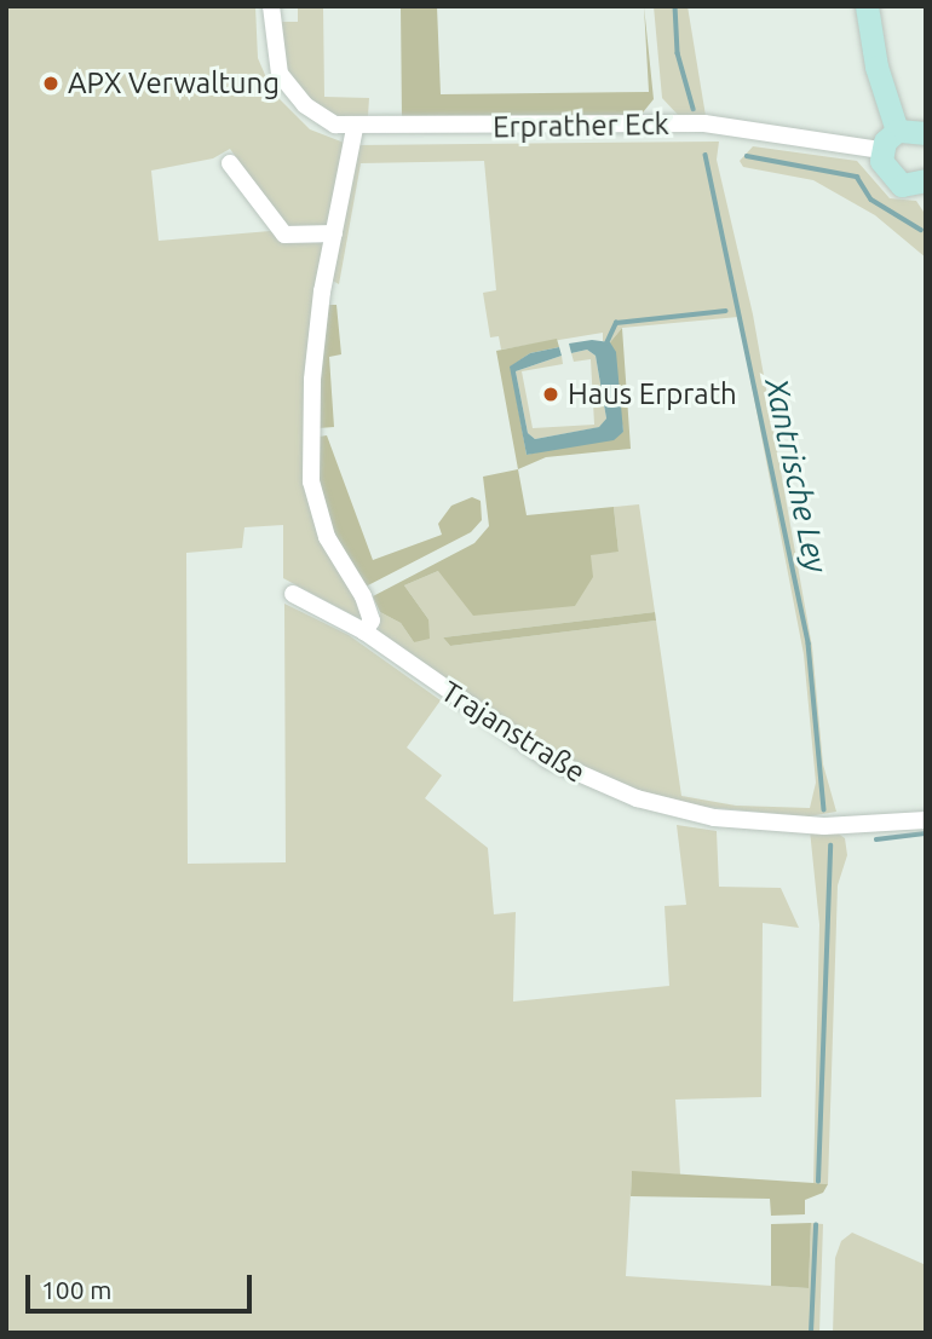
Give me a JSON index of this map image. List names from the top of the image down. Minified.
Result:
{"streets":{"street":["Erprather Eck","Trajanstraße"]},"water":["Xantrische Ley"],"places":["APX Verwaltung","Haus Erprath"],"scale_bar":"100 m"}
